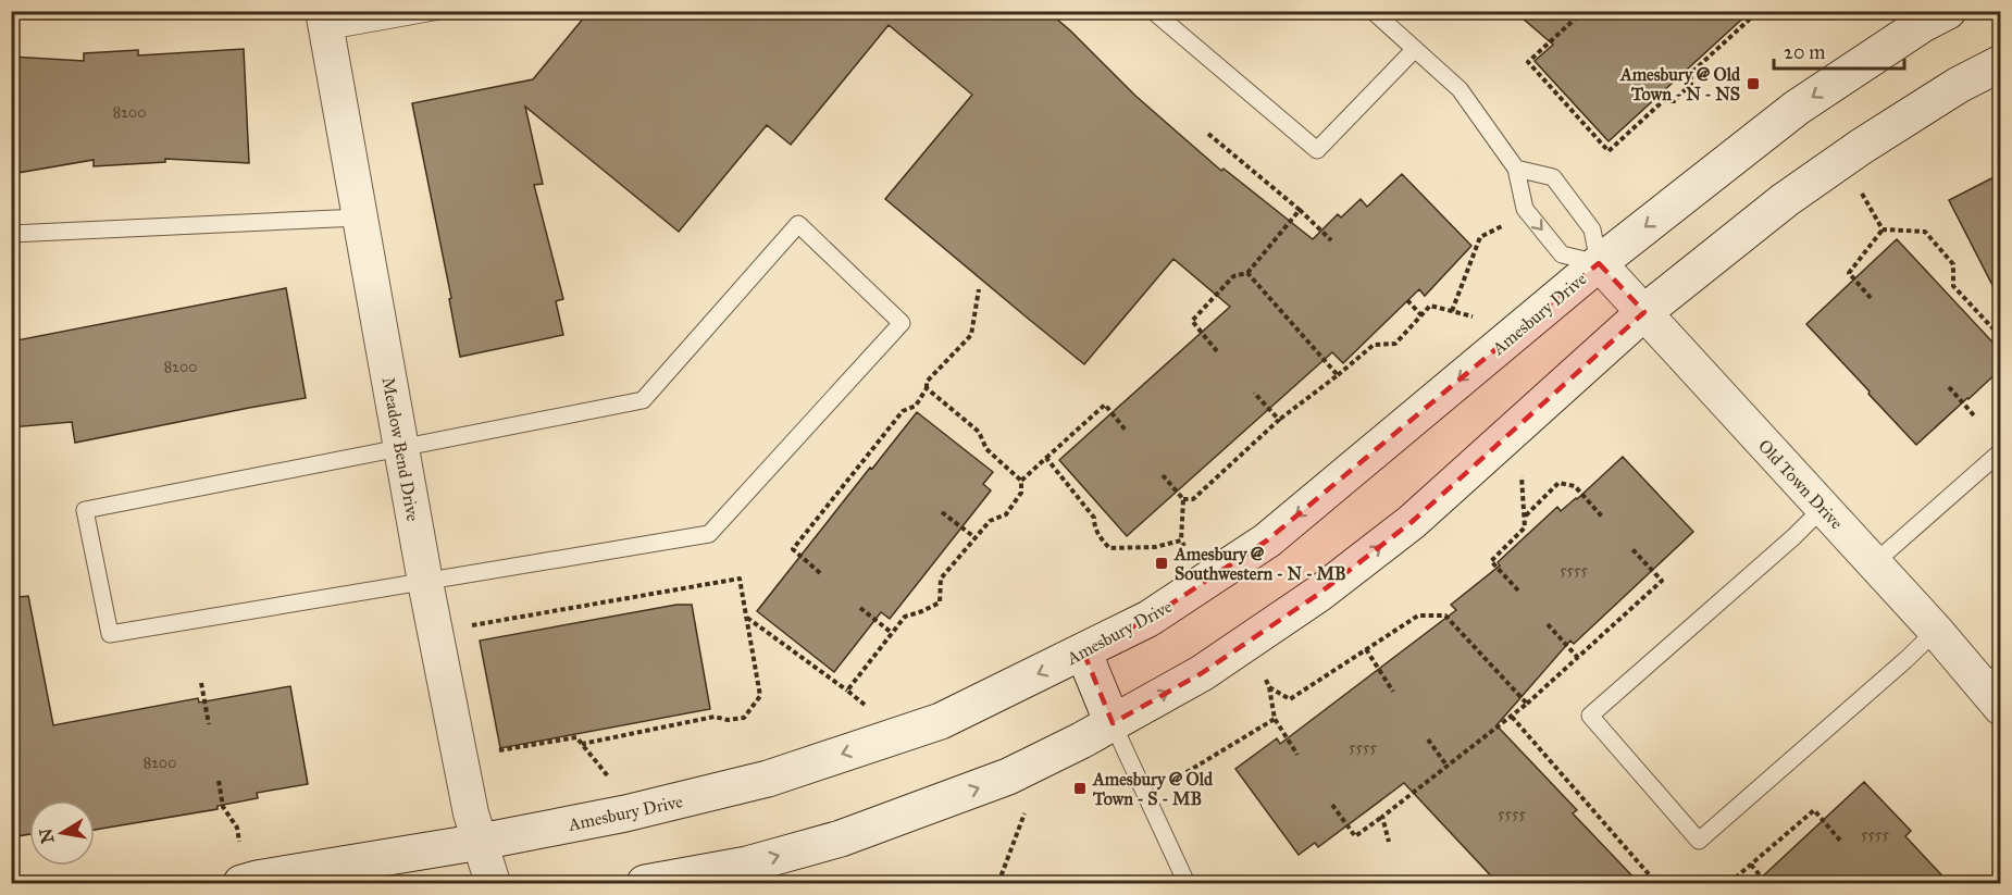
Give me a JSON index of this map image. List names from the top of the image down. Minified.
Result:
{"streets":{"street":["Amesbury Drive","Meadow Bend Drive","Old Town Drive"]},"crossings":[["Amesbury Drive","Meadow Bend Drive"],["Amesbury Drive","Old Town Drive"]],"places":{"transit":["Amesbury @ Old Town - N - NS","Amesbury @ Southwestern - N - MB","Amesbury @ Old Town - S - MB"]},"house_numbers":["8200","8200","5555","5555","8200","5555","5555"],"scale_bar":"20 m","north":"left"}
